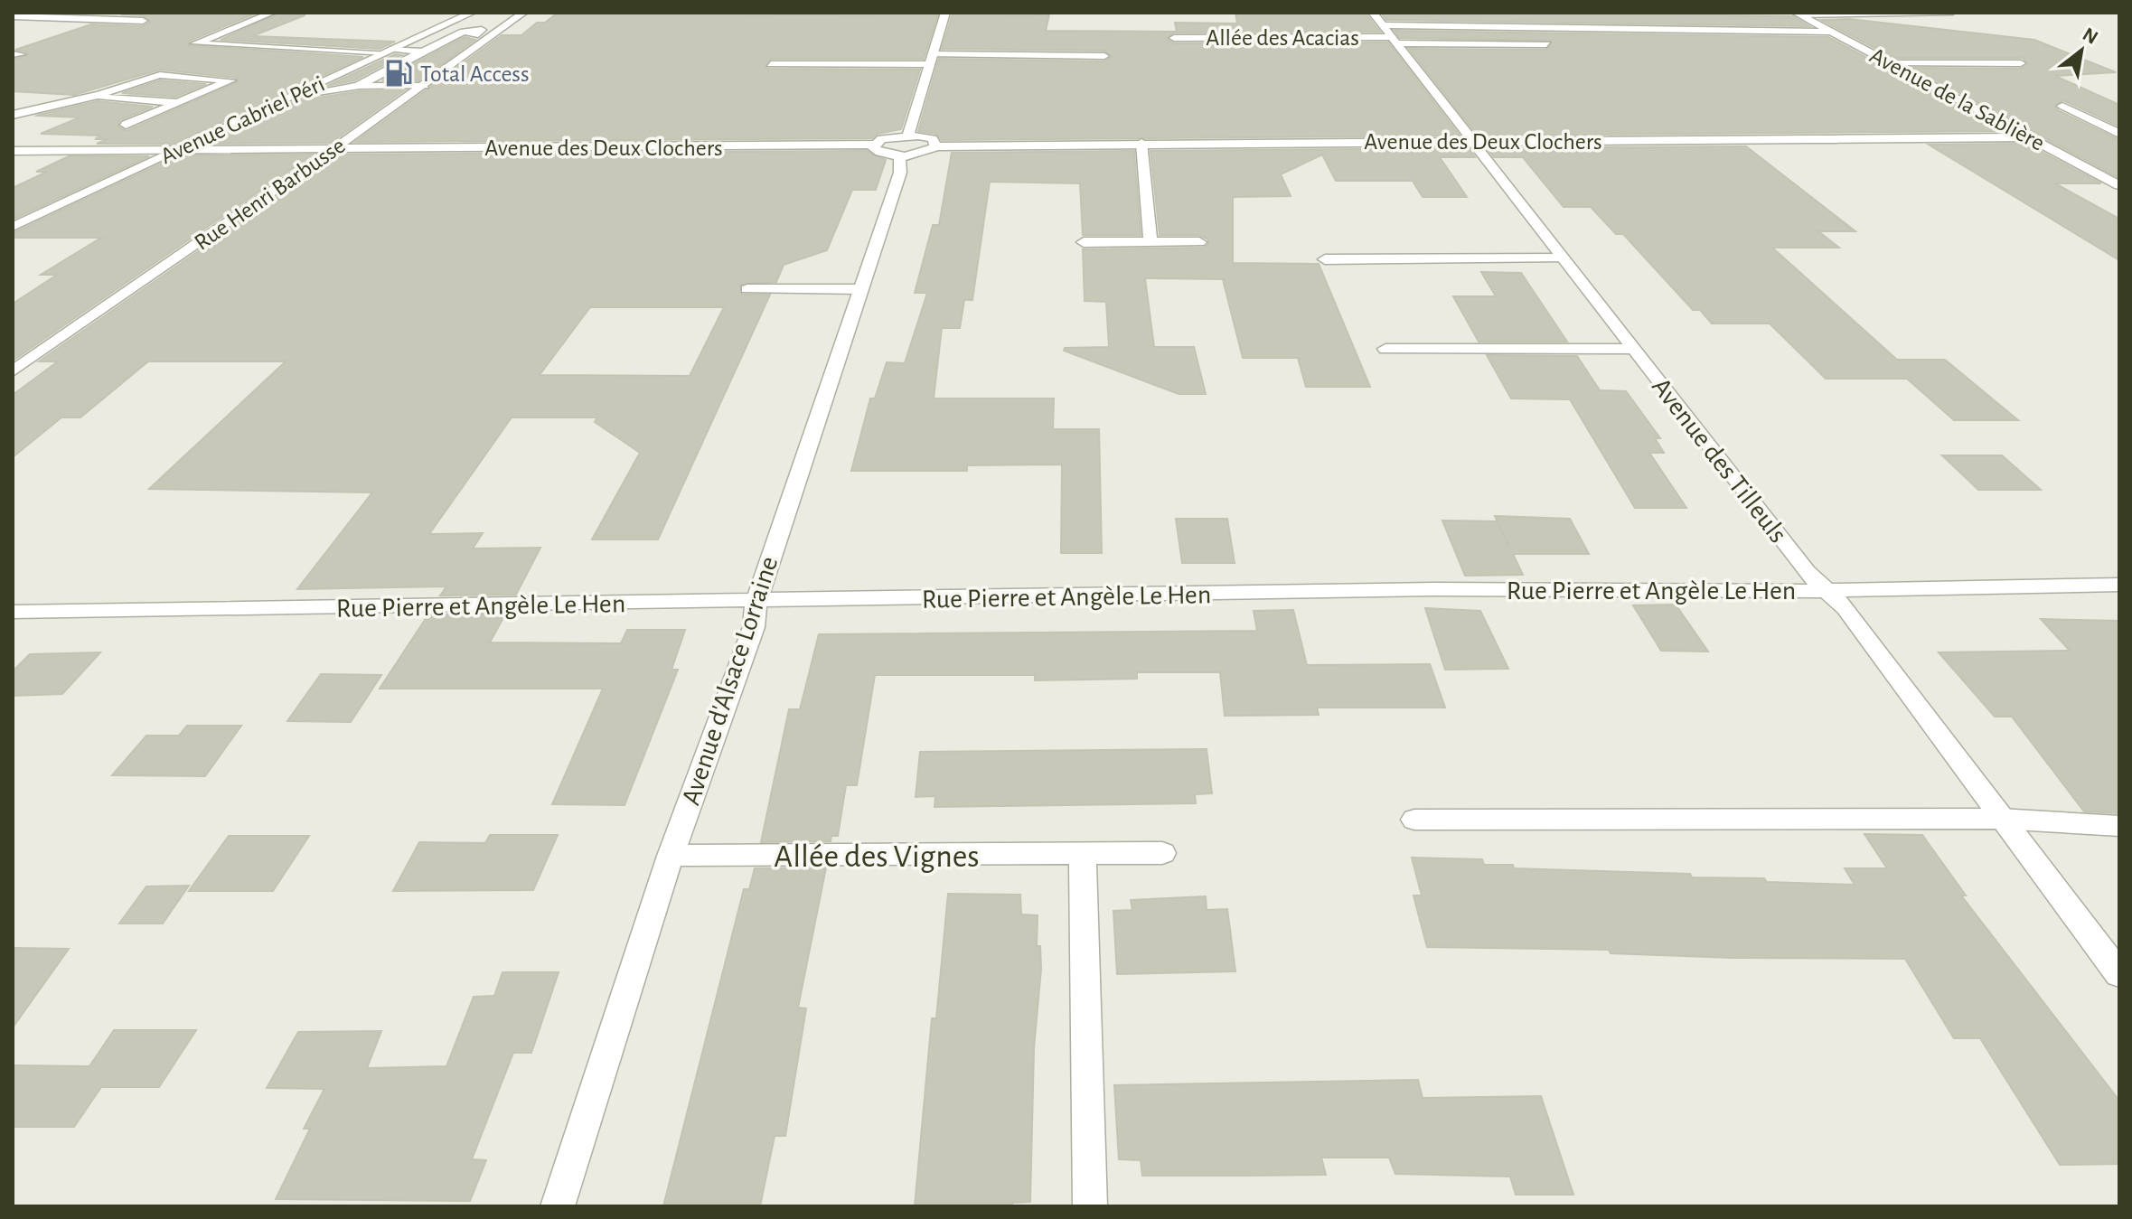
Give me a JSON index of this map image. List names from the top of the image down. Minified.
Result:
{"streets":{"street":["Allée des Acacias","Avenue de la Sablière","Avenue Gabriel Péri","Avenue des Deux Clochers","Rue Henri Barbusse","Avenue des Tilleuls","Rue Pierre et Angèle Le Hen","Avenue d'Alsace Lorraine","Allée des Vignes"]},"crossings":[["Allée des Acacias","Avenue des Tilleuls"],["Avenue de la Sablière","Avenue des Deux Clochers"],["Avenue Gabriel Péri","Avenue des Deux Clochers"],["Avenue des Deux Clochers","Rue Henri Barbusse"],["Avenue des Deux Clochers","Avenue des Tilleuls"],["Avenue des Tilleuls","Rue Pierre et Angèle Le Hen"],["Rue Pierre et Angèle Le Hen","Avenue d'Alsace Lorraine"],["Avenue d'Alsace Lorraine","Allée des Vignes"]],"places":{"fuel station":["Total Access"]},"north":"top right"}
